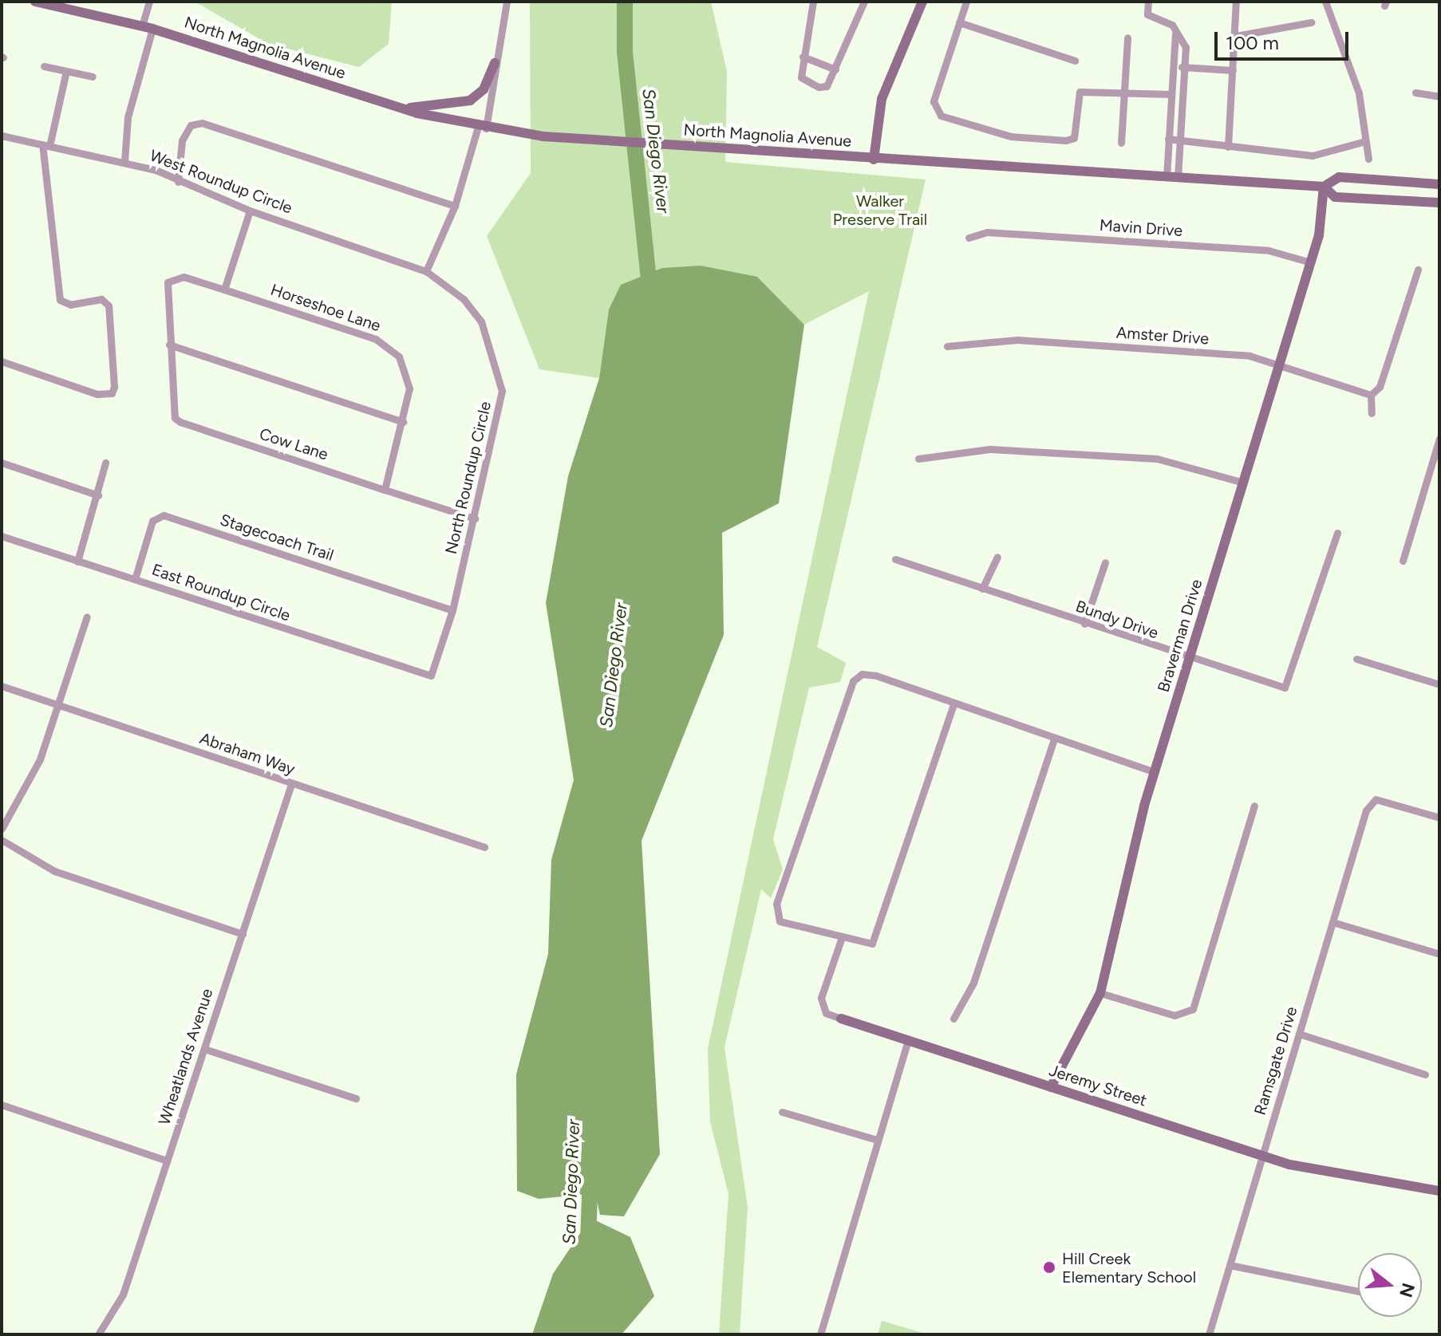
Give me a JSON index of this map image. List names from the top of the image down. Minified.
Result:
{"streets":{"street":["North Magnolia Avenue","West Roundup Circle","Mavin Drive","Horseshoe Lane","Amster Drive","Cow Lane","North Roundup Circle","Stagecoach Trail","East Roundup Circle","Bundy Drive","Braverman Drive","Abraham Way","Wheatlands Avenue","Ramsgate Drive","Jeremy Street"]},"crossings":[["North Magnolia Avenue","Braverman Drive"],["West Roundup Circle","North Roundup Circle"],["Mavin Drive","Braverman Drive"],["Horseshoe Lane","Cow Lane"],["Amster Drive","Braverman Drive"],["Cow Lane","North Roundup Circle"],["North Roundup Circle","Stagecoach Trail"],["North Roundup Circle","East Roundup Circle"],["Stagecoach Trail","East Roundup Circle"],["Bundy Drive","Braverman Drive"],["Braverman Drive","Jeremy Street"],["Abraham Way","Wheatlands Avenue"],["Ramsgate Drive","Jeremy Street"]],"water":["San Diego River"],"parks":["Walker Preserve Trail"],"places":["Hill Creek Elementary School"],"scale_bar":"100 m","north":"right"}
